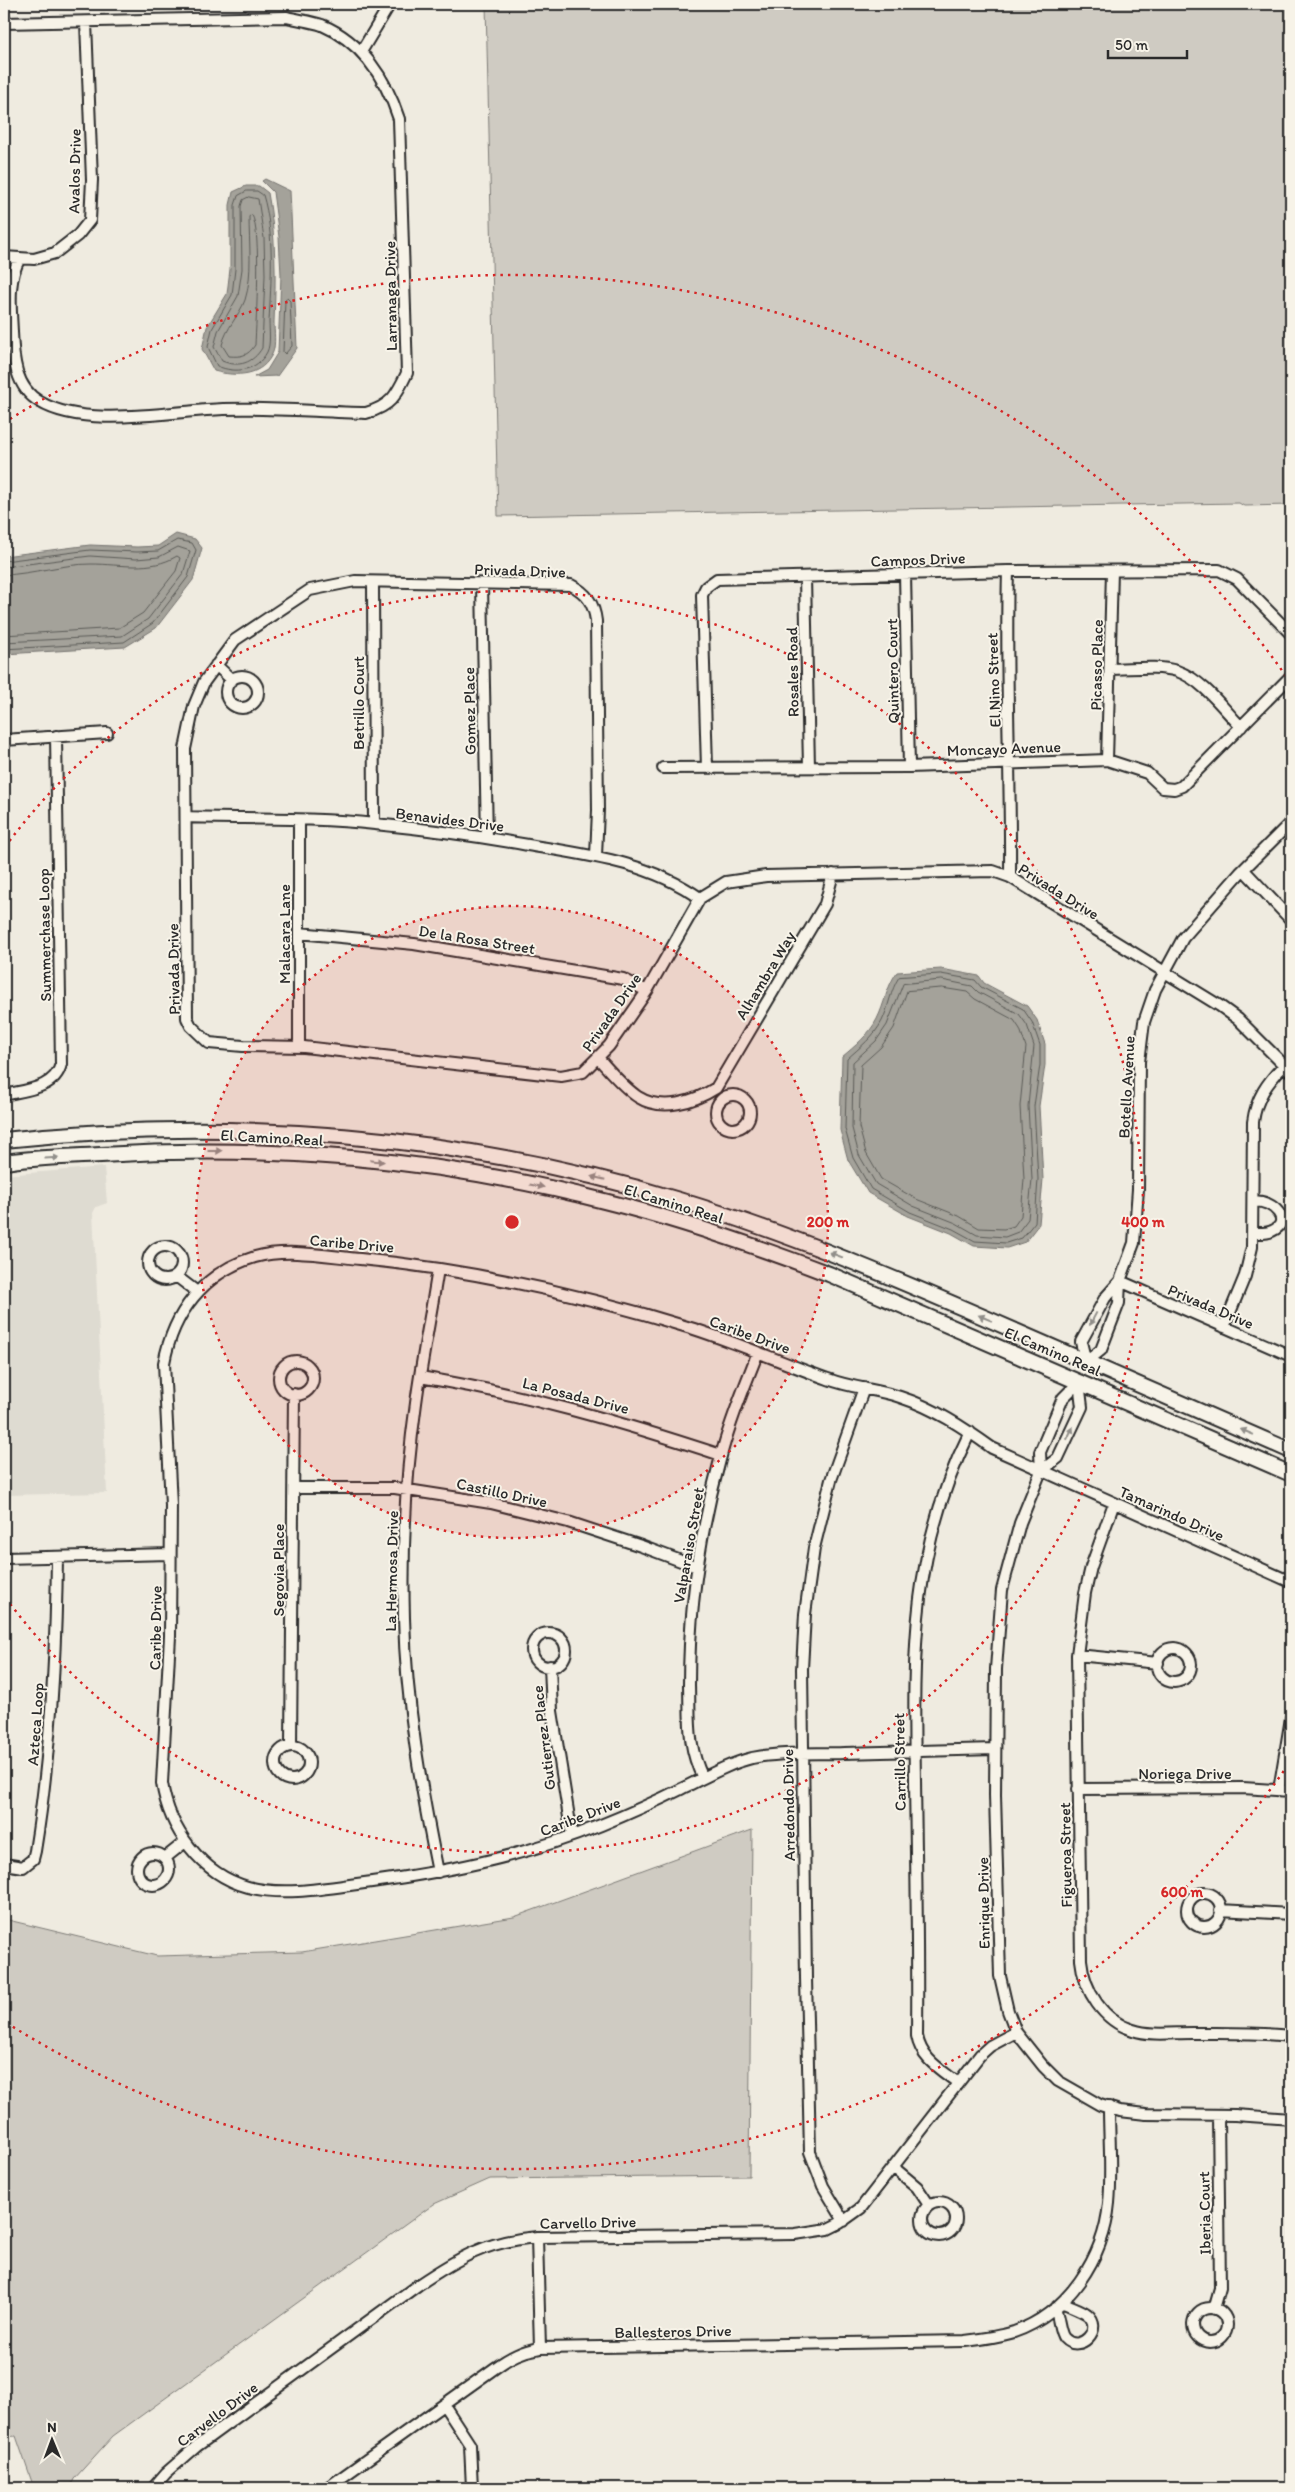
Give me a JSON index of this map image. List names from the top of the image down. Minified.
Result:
{"streets":{"main road":["El Camino Real"],"street":["Avalos Drive","Larranaga Drive","Campos Drive","Privada Drive","Picasso Place","Quintero Court","Rosales Road","El Nino Street","Betrillo Court","Gomez Place","Moncayo Avenue","Benavides Drive","Malacara Lane","Summerchase Loop","De la Rosa Street","Alhambra Way","Botello Avenue","Caribe Drive","La Posada Drive","Castillo Drive","Tamarindo Drive","Valparaiso Street","Segovia Place","La Hermosa Drive","Azteca Loop","Gutierrez Place","Carrillo Street","Noriega Drive","Arredondo Drive","Figueroa Street","Enrique Drive","Iberia Court","Carvello Drive","Ballesteros Drive"]},"crossings":[["Avalos Drive","Larranaga Drive"],["Campos Drive","Picasso Place"],["Campos Drive","Quintero Court"],["Campos Drive","Rosales Road"],["Campos Drive","El Nino Street"],["Campos Drive","Moncayo Avenue"],["Privada Drive","El Nino Street"],["Privada Drive","Betrillo Court"],["Privada Drive","Gomez Place"],["Privada Drive","Benavides Drive"],["Privada Drive","Malacara Lane"],["Privada Drive","De la Rosa Street"],["Privada Drive","Alhambra Way"],["Privada Drive","Botello Avenue"],["Picasso Place","Moncayo Avenue"],["Quintero Court","Moncayo Avenue"],["Rosales Road","Moncayo Avenue"],["El Nino Street","Moncayo Avenue"],["Betrillo Court","Benavides Drive"],["Gomez Place","Benavides Drive"],["Benavides Drive","Malacara Lane"],["Malacara Lane","De la Rosa Street"],["Botello Avenue","El Camino Real"],["El Camino Real","Enrique Drive"],["Caribe Drive","Tamarindo Drive"],["Caribe Drive","Valparaiso Street"],["Caribe Drive","La Hermosa Drive"],["Caribe Drive","Gutierrez Place"],["Caribe Drive","Carrillo Street"],["Caribe Drive","Arredondo Drive"],["Caribe Drive","Enrique Drive"],["La Posada Drive","Valparaiso Street"],["La Posada Drive","La Hermosa Drive"],["Castillo Drive","Valparaiso Street"],["Castillo Drive","Segovia Place"],["Castillo Drive","La Hermosa Drive"],["Tamarindo Drive","Figueroa Street"],["Tamarindo Drive","Enrique Drive"],["Carrillo Street","Carvello Drive"],["Noriega Drive","Figueroa Street"],["Arredondo Drive","Carvello Drive"],["Enrique Drive","Iberia Court"],["Enrique Drive","Carvello Drive"],["Enrique Drive","Ballesteros Drive"]],"scale_bar":"50 m","north":"top","rings":["200 m","400 m","600 m"]}
